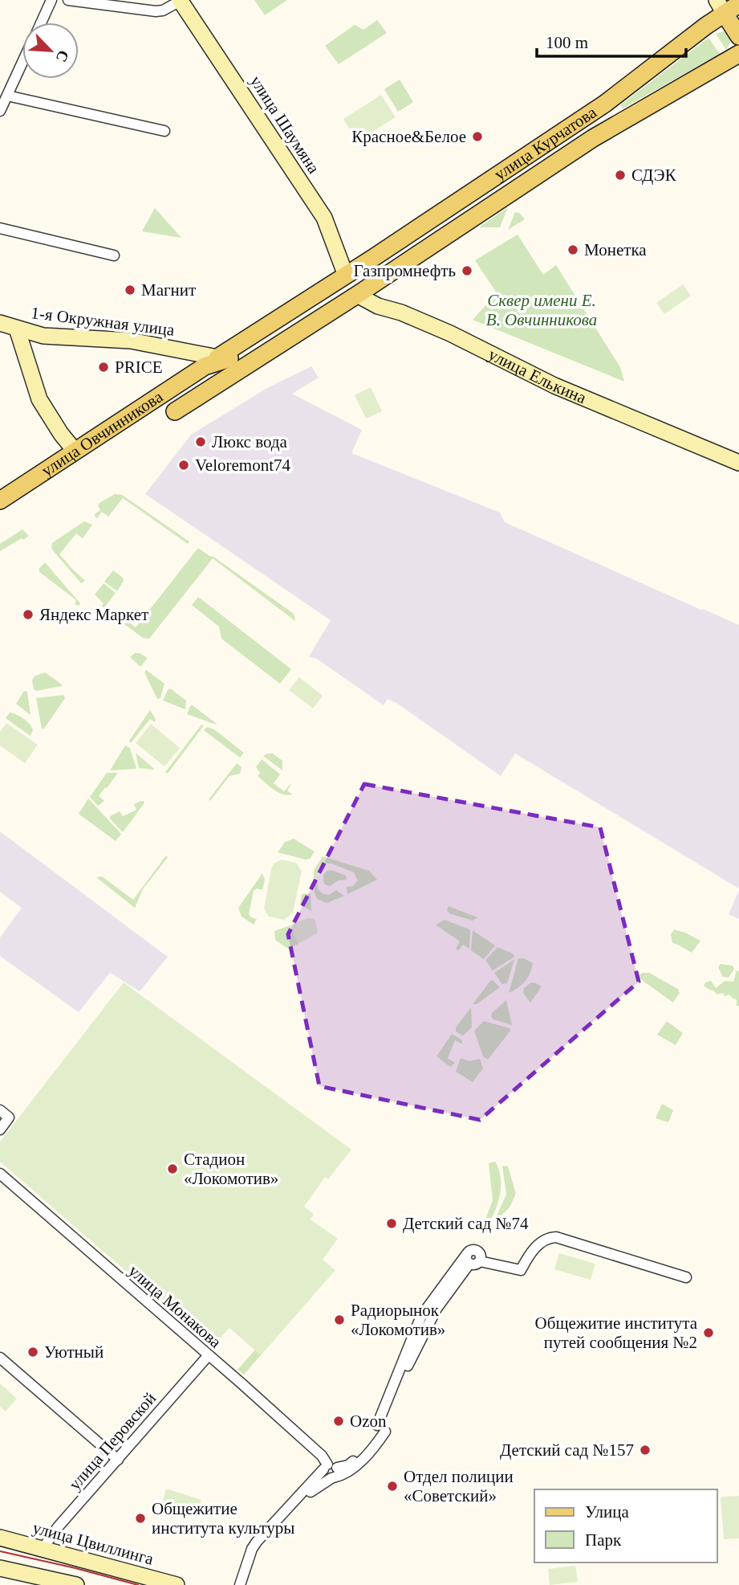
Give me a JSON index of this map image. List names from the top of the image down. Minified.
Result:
{"streets":{"main road":["улица Шаумяна","улица Курчатова","1-я Окружная улица","улица Елькина","улица Овчинникова","улица Цвиллинга"],"street":["улица Монакова","улица Перовской"]},"crossings":[["улица Шаумяна","улица Курчатова"],["улица Шаумяна","улица Овчинникова"],["улица Курчатова","улица Елькина"],["улица Курчатова","улица Овчинникова"],["1-я Окружная улица","улица Овчинникова"],["улица Елькина","улица Овчинникова"],["улица Монакова","улица Перовской"],["улица Перовской","улица Цвиллинга"]],"parks":["Сквер имени Е. В. Овчинникова"],"places":["Красное&Белое","СДЭК","Монетка","Газпромнефть","Магнит","PRICE","Люкс вода","Veloremont74","Яндекс Маркет","Стадион «Локомотив»","Детский сад №74","Радиорынок «Локомотив»","Общежитие института путей сообщения №2","Уютный","Ozon","Детский сад №157","Отдел полиции «Советский»","Общежитие института культуры"],"legend":["Улица","Парк"],"scale_bar":"100 m","north":"bottom right"}
